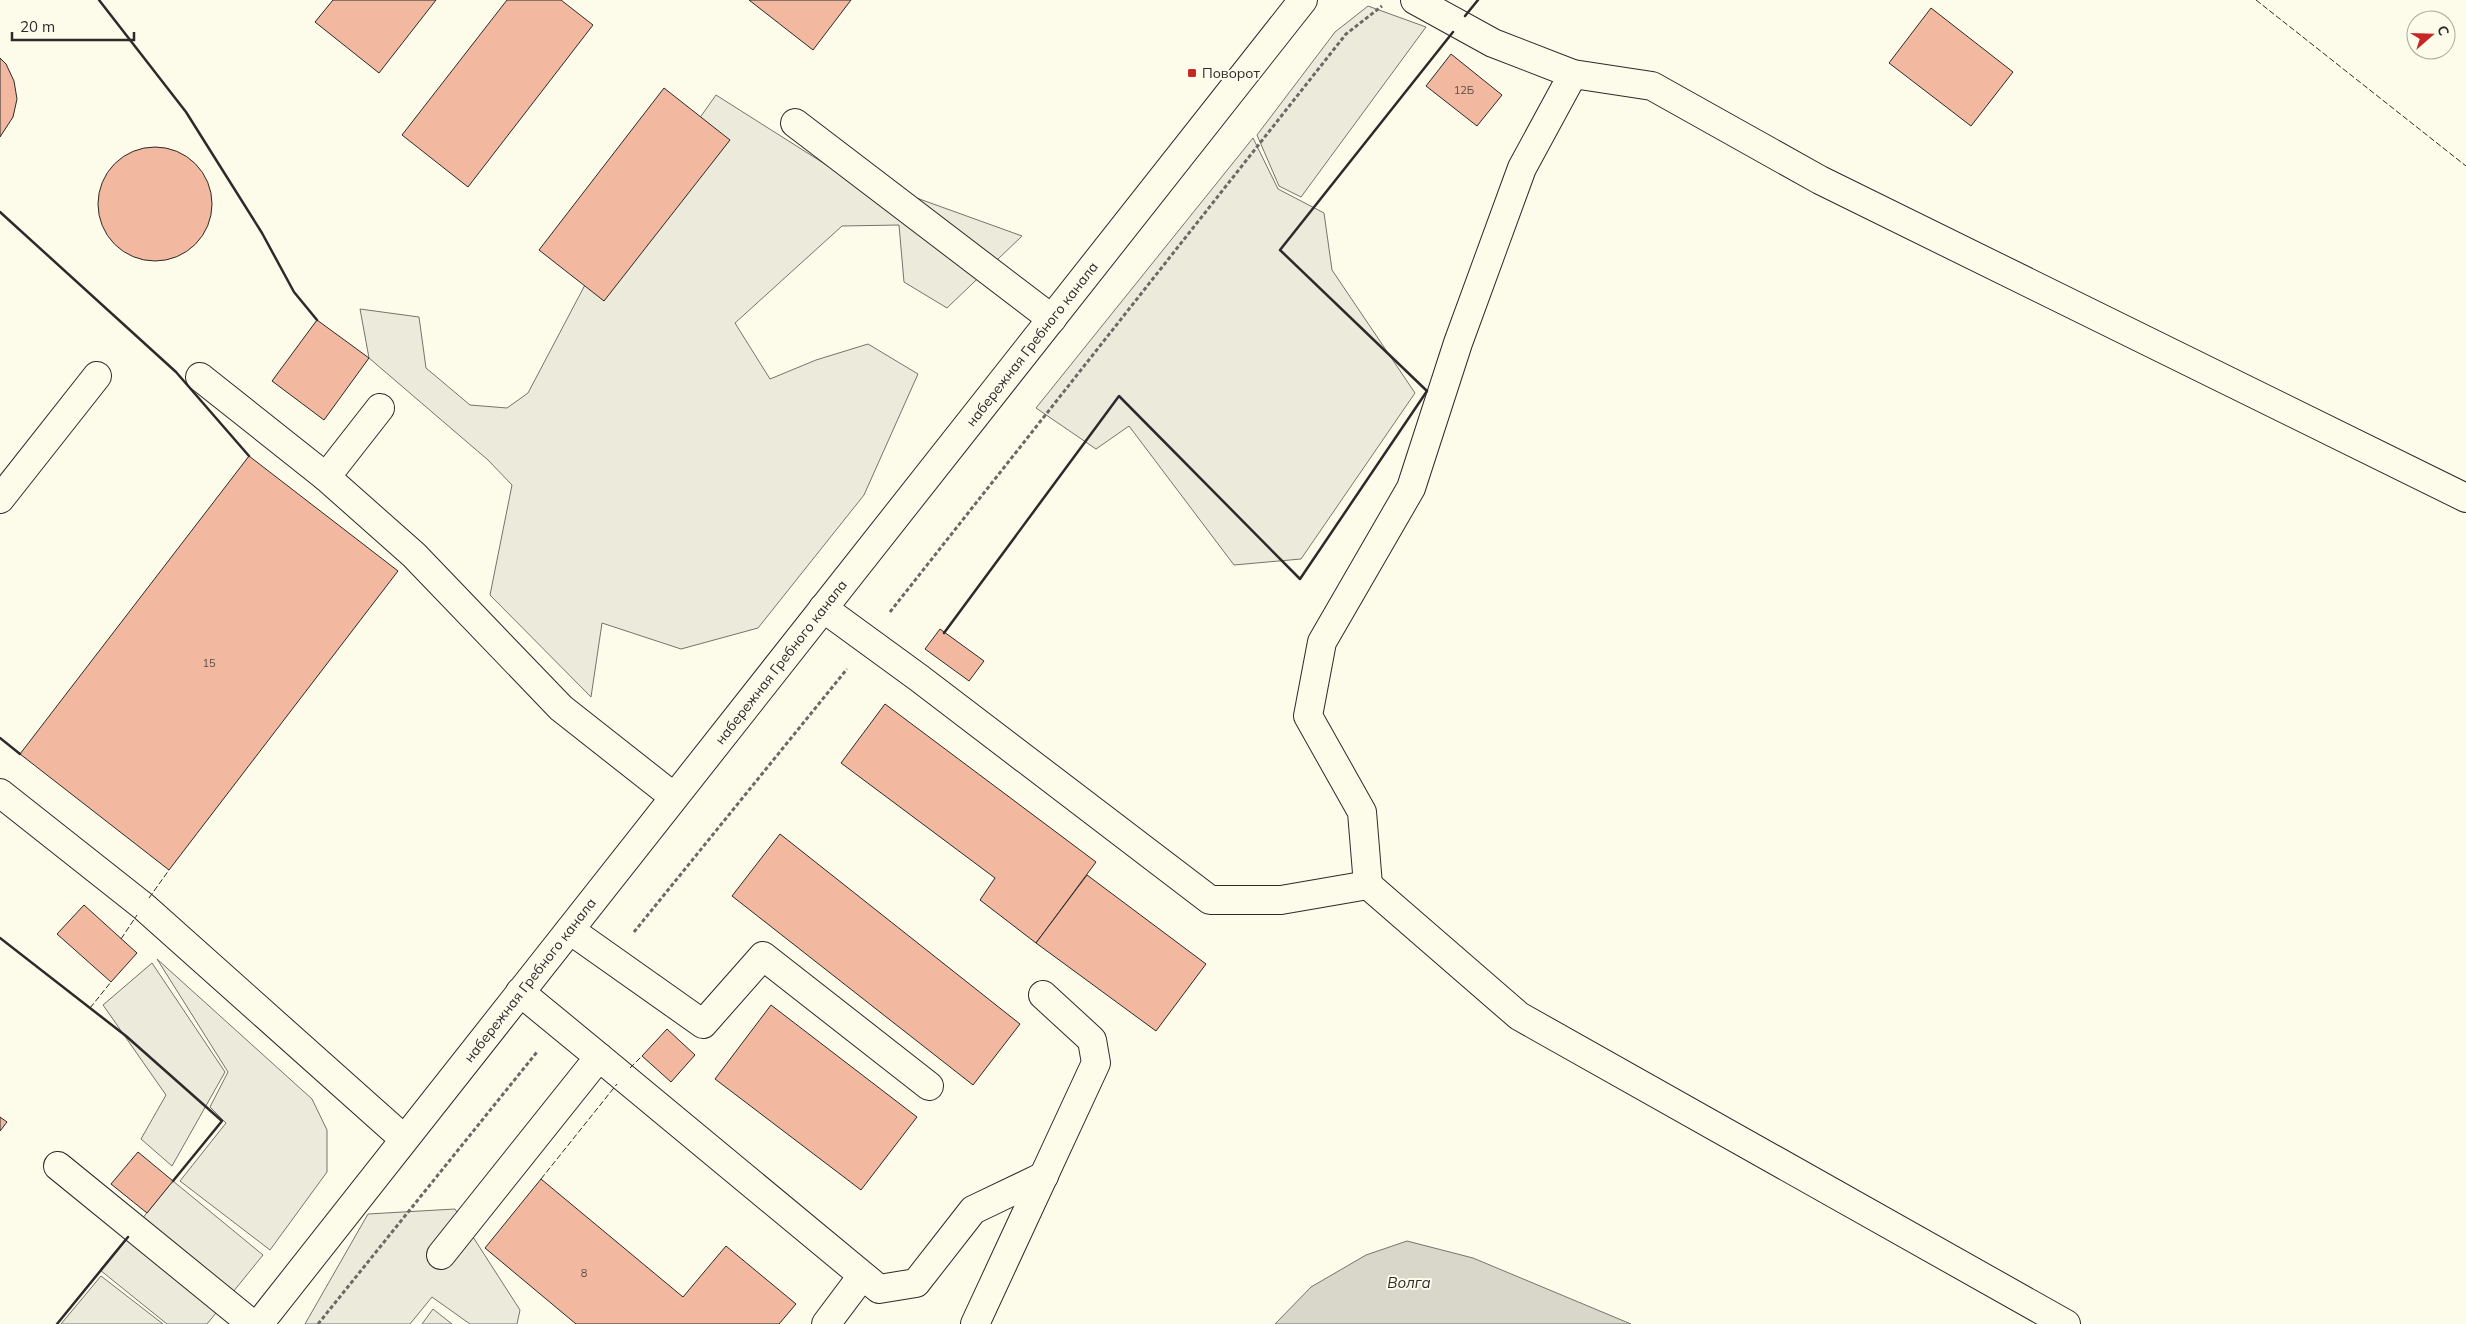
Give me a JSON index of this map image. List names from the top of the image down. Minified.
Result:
{"streets":{"street":["набережная Гребного канала"]},"water":["Волга"],"places":{"transit":["Поворот"]},"house_numbers":["12Б","15","8"],"scale_bar":"20 m","north":"right"}
